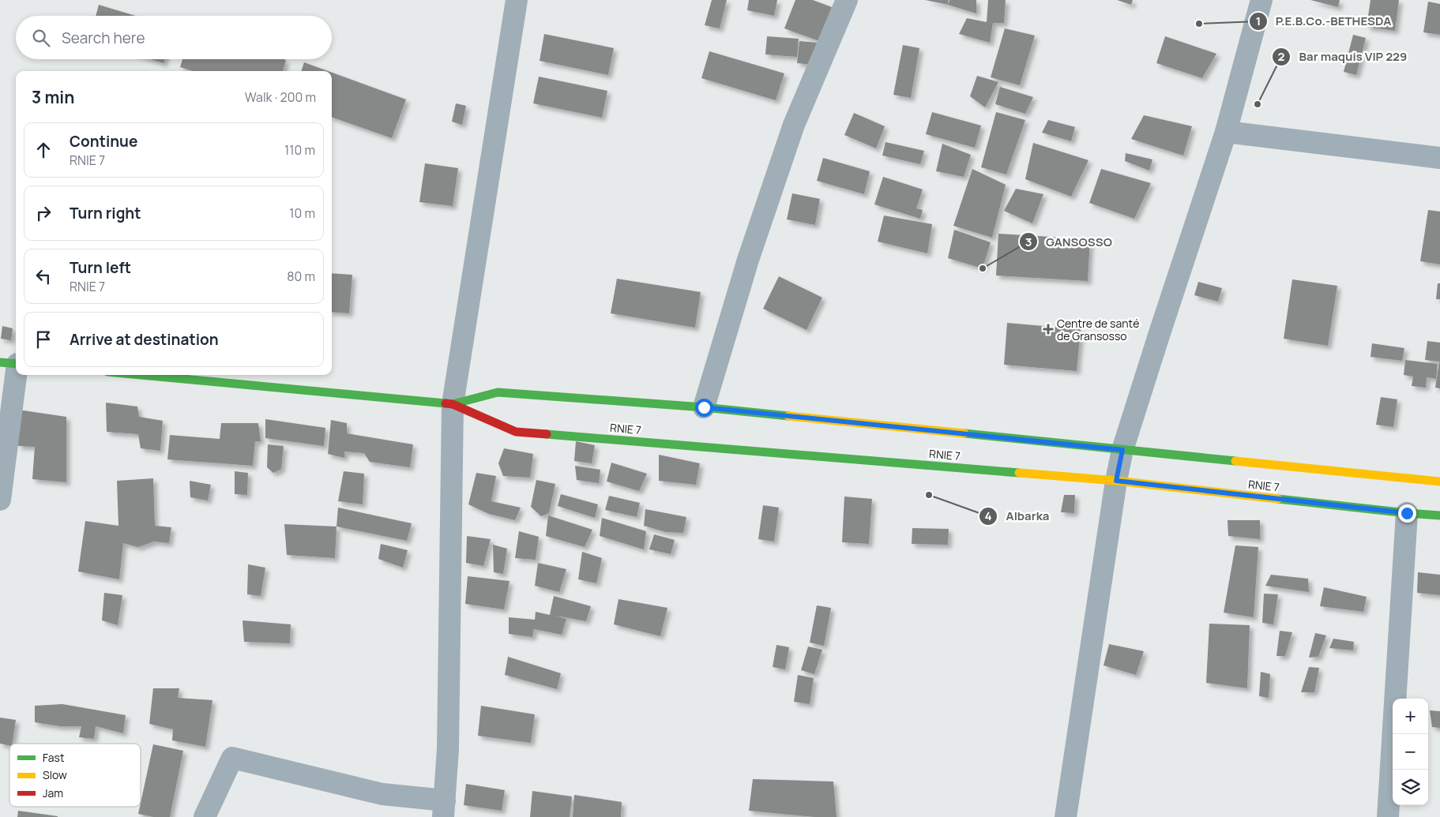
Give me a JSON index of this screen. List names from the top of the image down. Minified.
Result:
{"streets":{"main road":["RNIE 7"]},"places":{"other":["P.E.B.Co.-BETHESDA","Bar maquis VIP 229","GANSOSSO","Albarka"],"health":["Centre de santé de Gransosso"]},"legend":["Fast","Slow","Jam"],"page":{"search":"Search here","heading":["3 min","Walk · 200 m"],"list":[["Continue","RNIE 7","110 m"],["Turn right","10 m"],["Turn left","RNIE 7","80 m"],"Arrive at destination"],"map_buttons":["+","−"]}}
